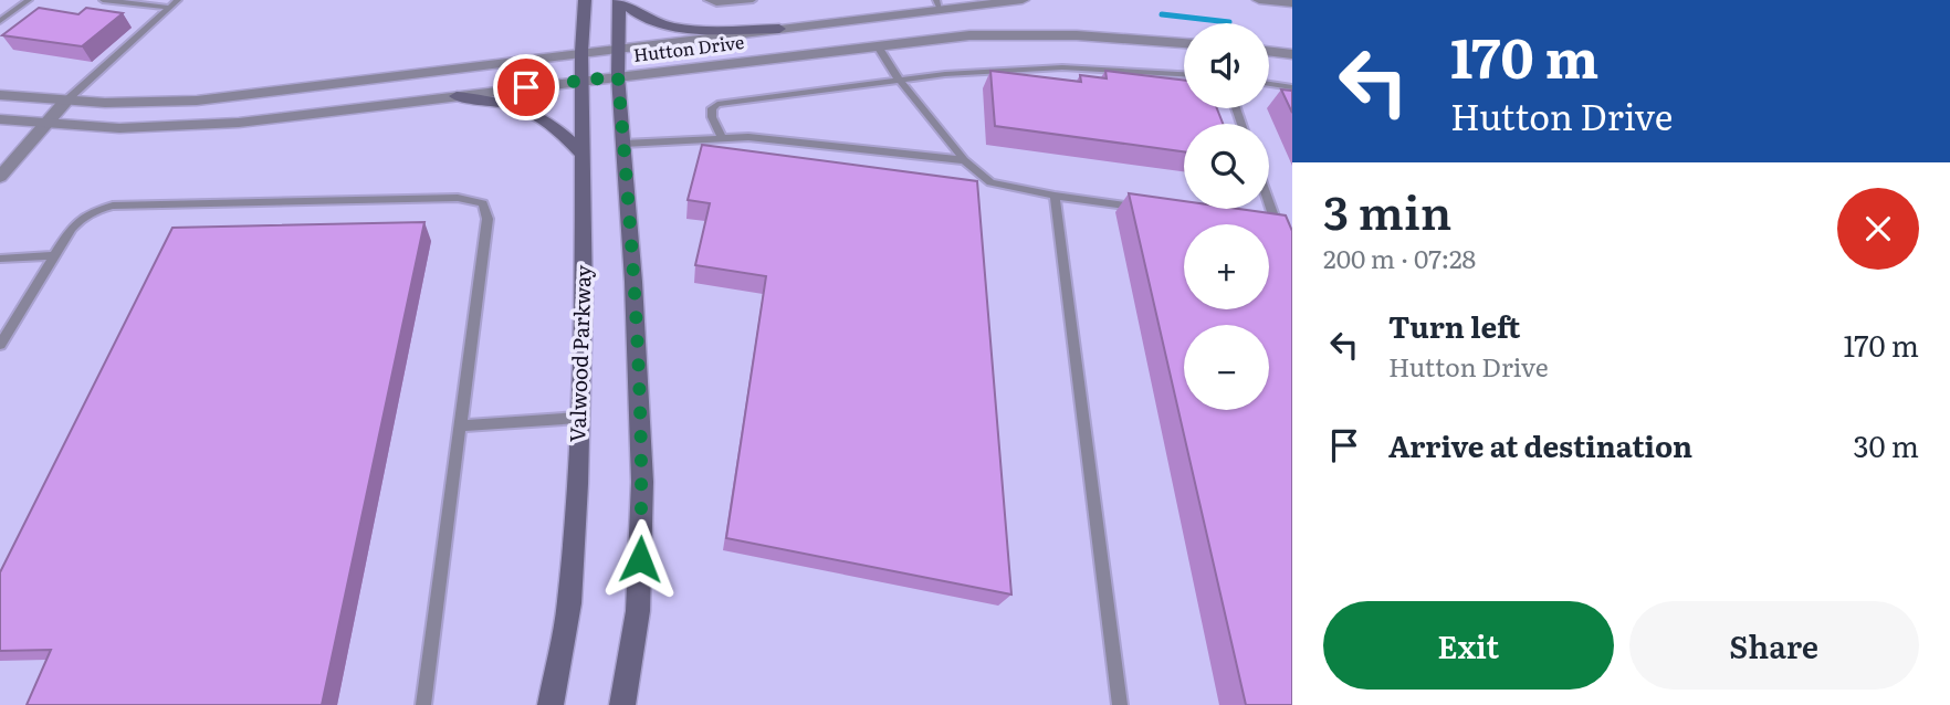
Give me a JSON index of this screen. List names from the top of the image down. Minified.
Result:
{"streets":{"main road":["Valwood Parkway"],"street":["Hutton Drive"]},"crossings":[["Hutton Drive","Valwood Parkway"]],"page":{"turn":["170 m","Hutton Drive"],"map_buttons":["+","−"],"heading":["3 min","200 m · 07:28"],"list":[{"name":"Turn left","note":"Hutton Drive","value":"170 m"},{"name":"Arrive at destination","value":"30 m"}],"buttons":["Exit","Share"]}}
